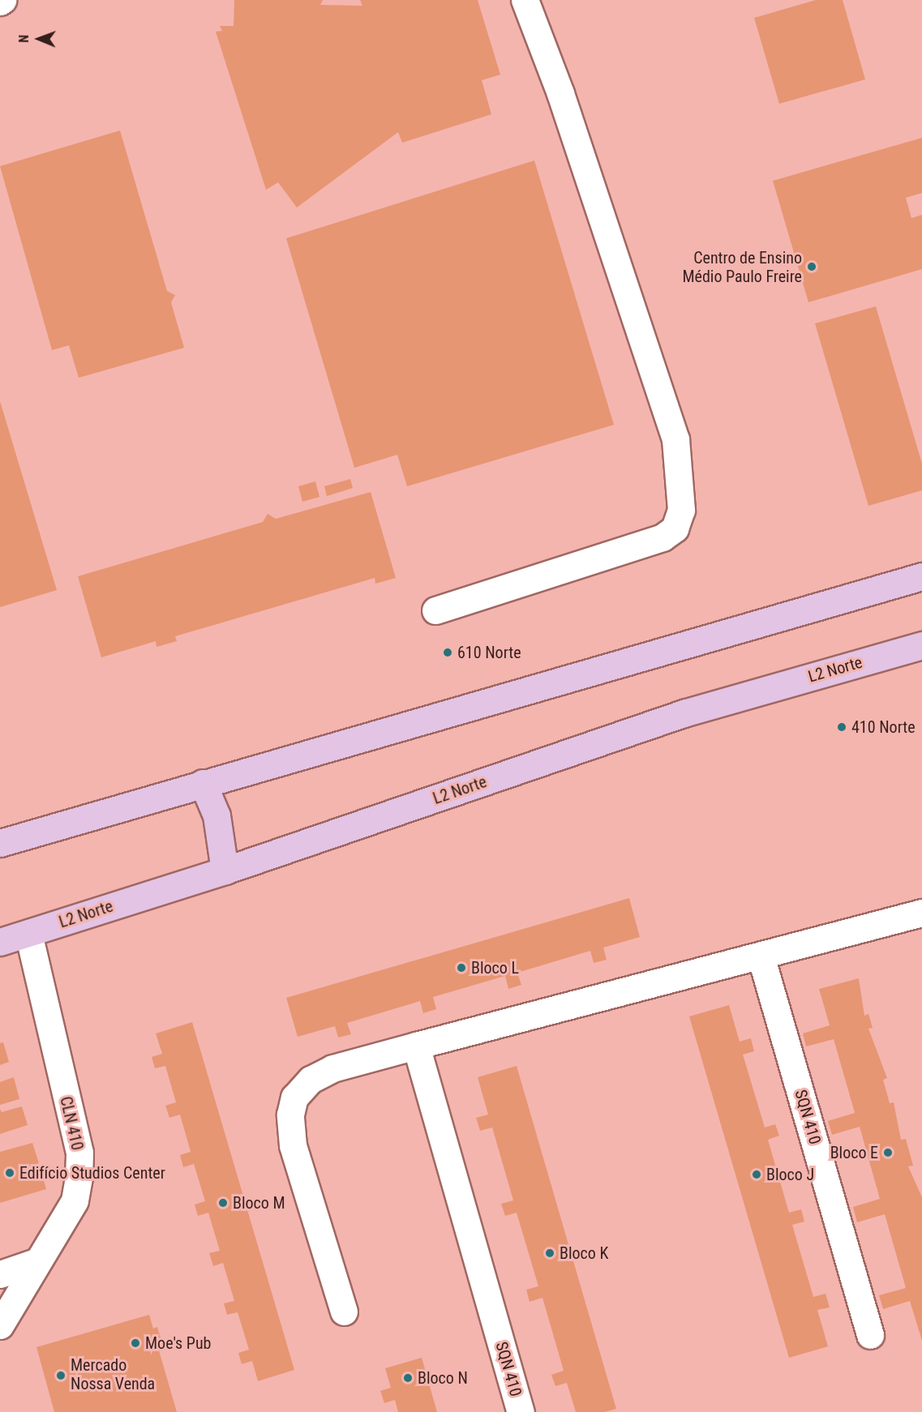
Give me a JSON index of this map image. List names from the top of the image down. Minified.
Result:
{"streets":{"main road":["L2 Norte"],"street":["SQN 410","CLN 410"]},"crossings":[["L2 Norte","CLN 410"]],"places":["Centro de Ensino Médio Paulo Freire","610 Norte","410 Norte","Bloco L","Bloco E","Edifício Studios Center","Bloco J","Bloco M","Bloco K","Moe's Pub","Mercado Nossa Venda","Bloco N"],"north":"left"}
